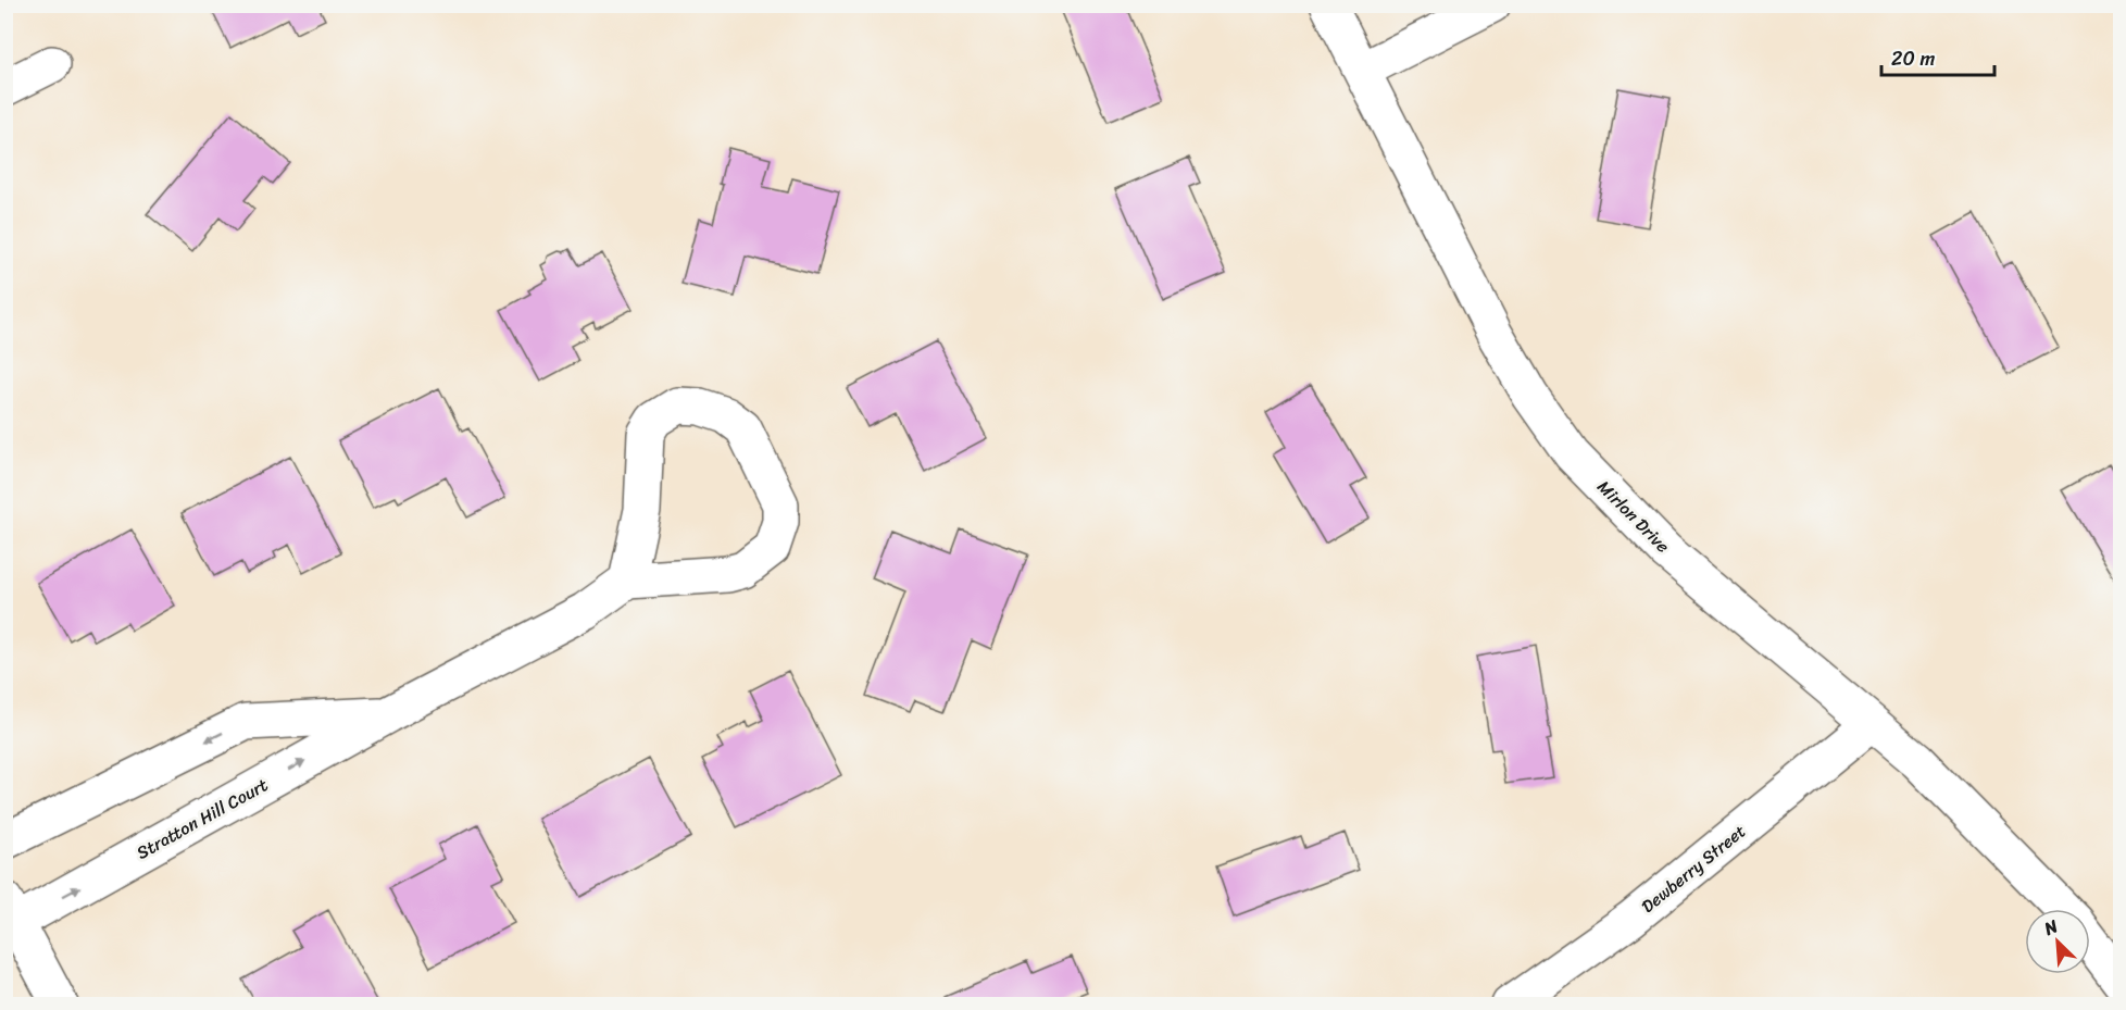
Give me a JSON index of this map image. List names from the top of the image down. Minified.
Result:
{"streets":{"street":["Mirlon Drive","Stratton Hill Court","Dewberry Street"]},"crossings":[["Mirlon Drive","Dewberry Street"]],"scale_bar":"20 m","north":"top left"}
